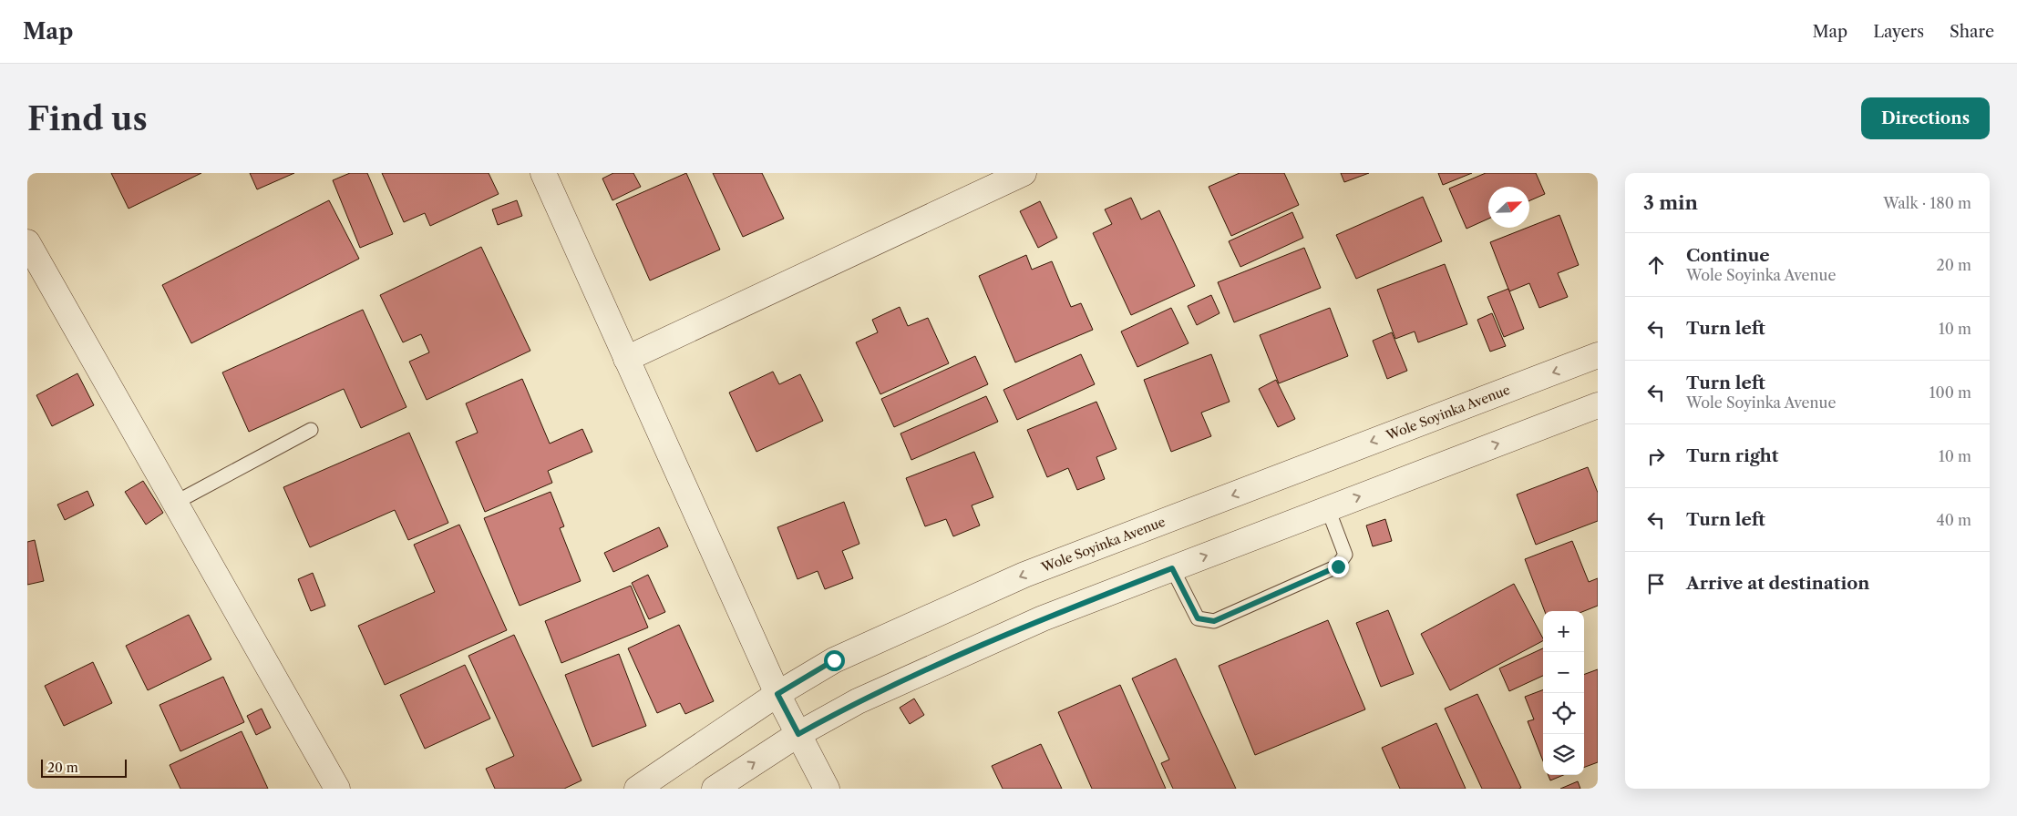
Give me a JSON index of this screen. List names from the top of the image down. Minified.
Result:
{"streets":{"street":["Wole Soyinka Avenue"]},"scale_bar":"20 m","north":"top right","page":{"header":"Map","nav":["Map","Layers","Share"],"buttons":"Directions","title":"Find us","heading":["3 min","Walk · 180 m"],"list":[["Continue","Wole Soyinka Avenue","20 m"],["Turn left","10 m"],["Turn left","Wole Soyinka Avenue","100 m"],["Turn right","10 m"],["Turn left","40 m"],"Arrive at destination"],"map_buttons":["+","−"],"scale":"20 m"}}
